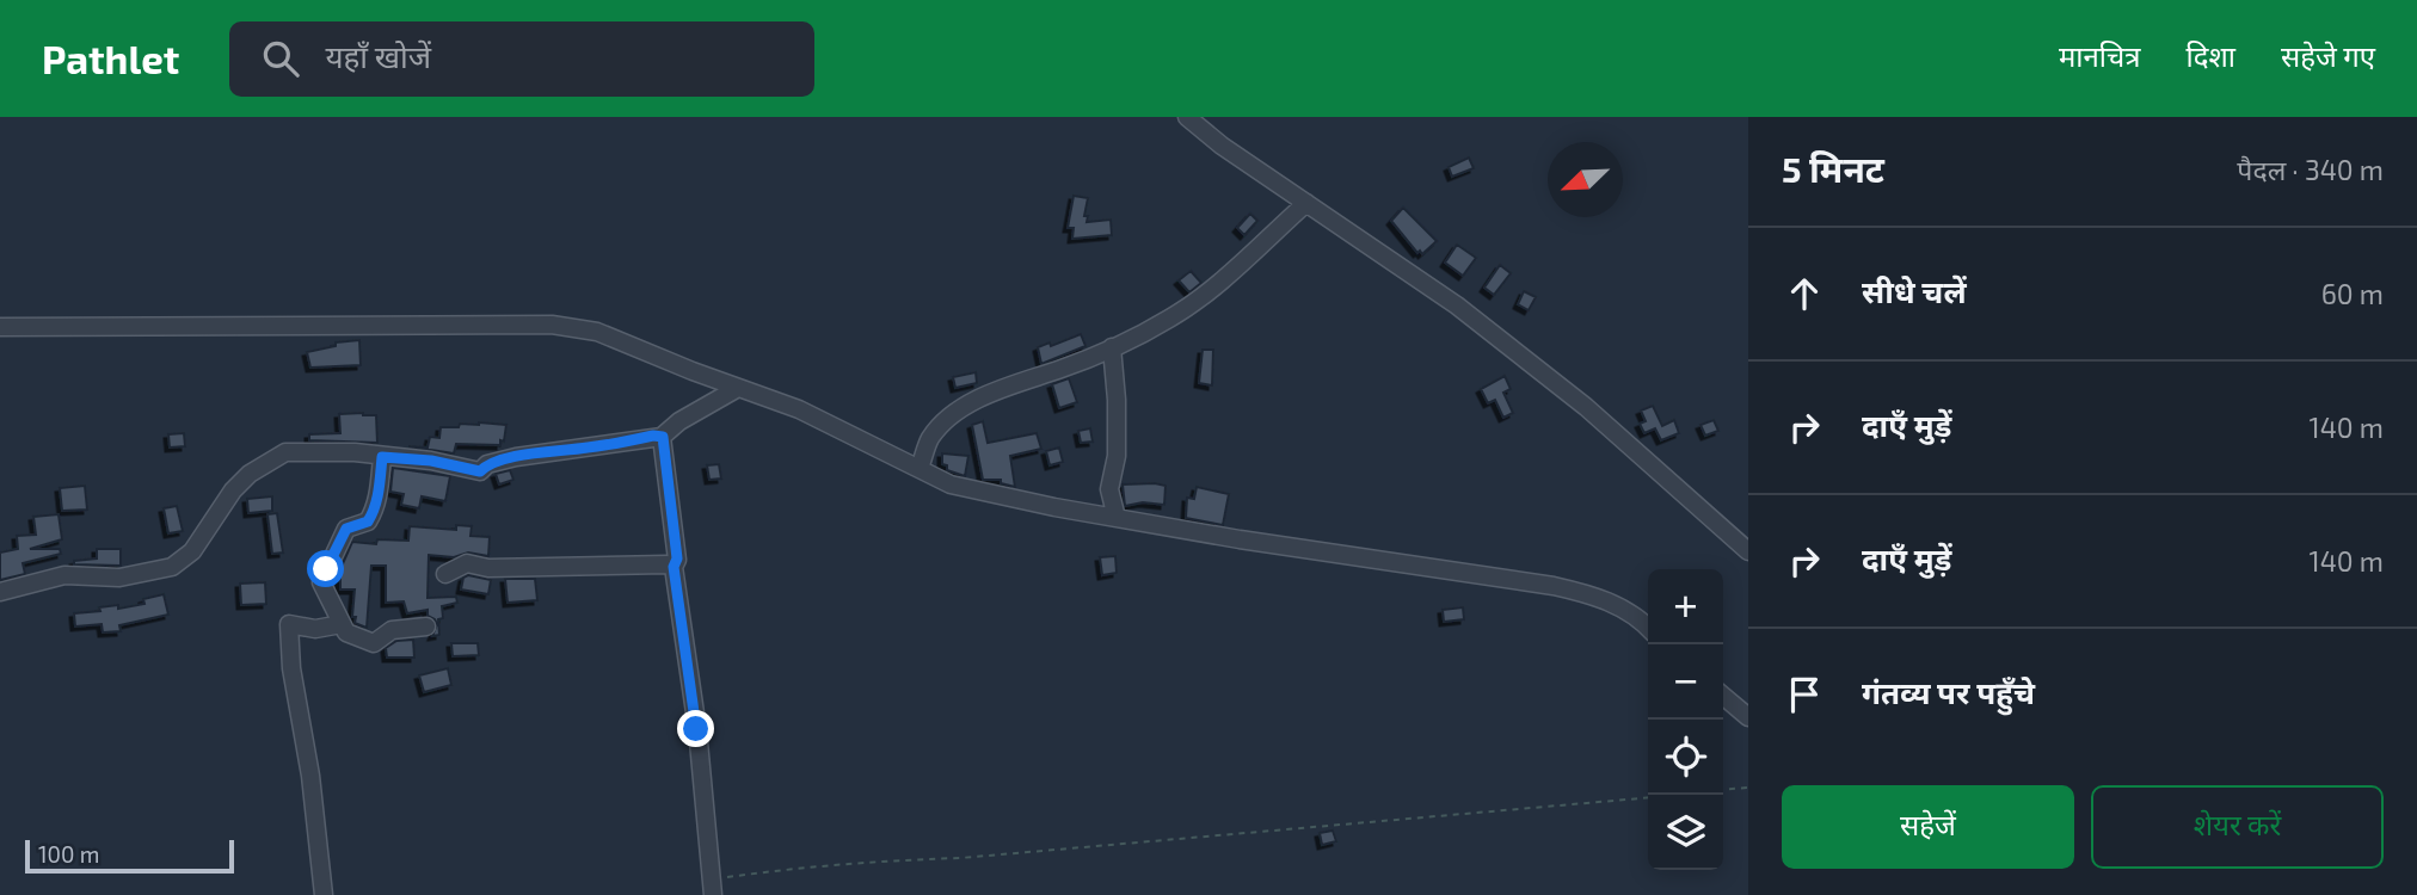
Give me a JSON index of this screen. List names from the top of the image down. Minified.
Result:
{"scale_bar":"100 m","north":"bottom left","page":{"header":"Pathlet","search":"यहाँ खोजें","nav":["मानचित्र","दिशा","सहेजे गए"],"heading":["5 मिनट","पैदल · 340 m"],"list":[["सीधे चलें","60 m"],["दाएँ मुड़ें","140 m"],["दाएँ मुड़ें","140 m"],"गंतव्य पर पहुँचे"],"map_buttons":["+","−"],"buttons":["सहेजें","शेयर करें"],"scale":"100 m"}}
